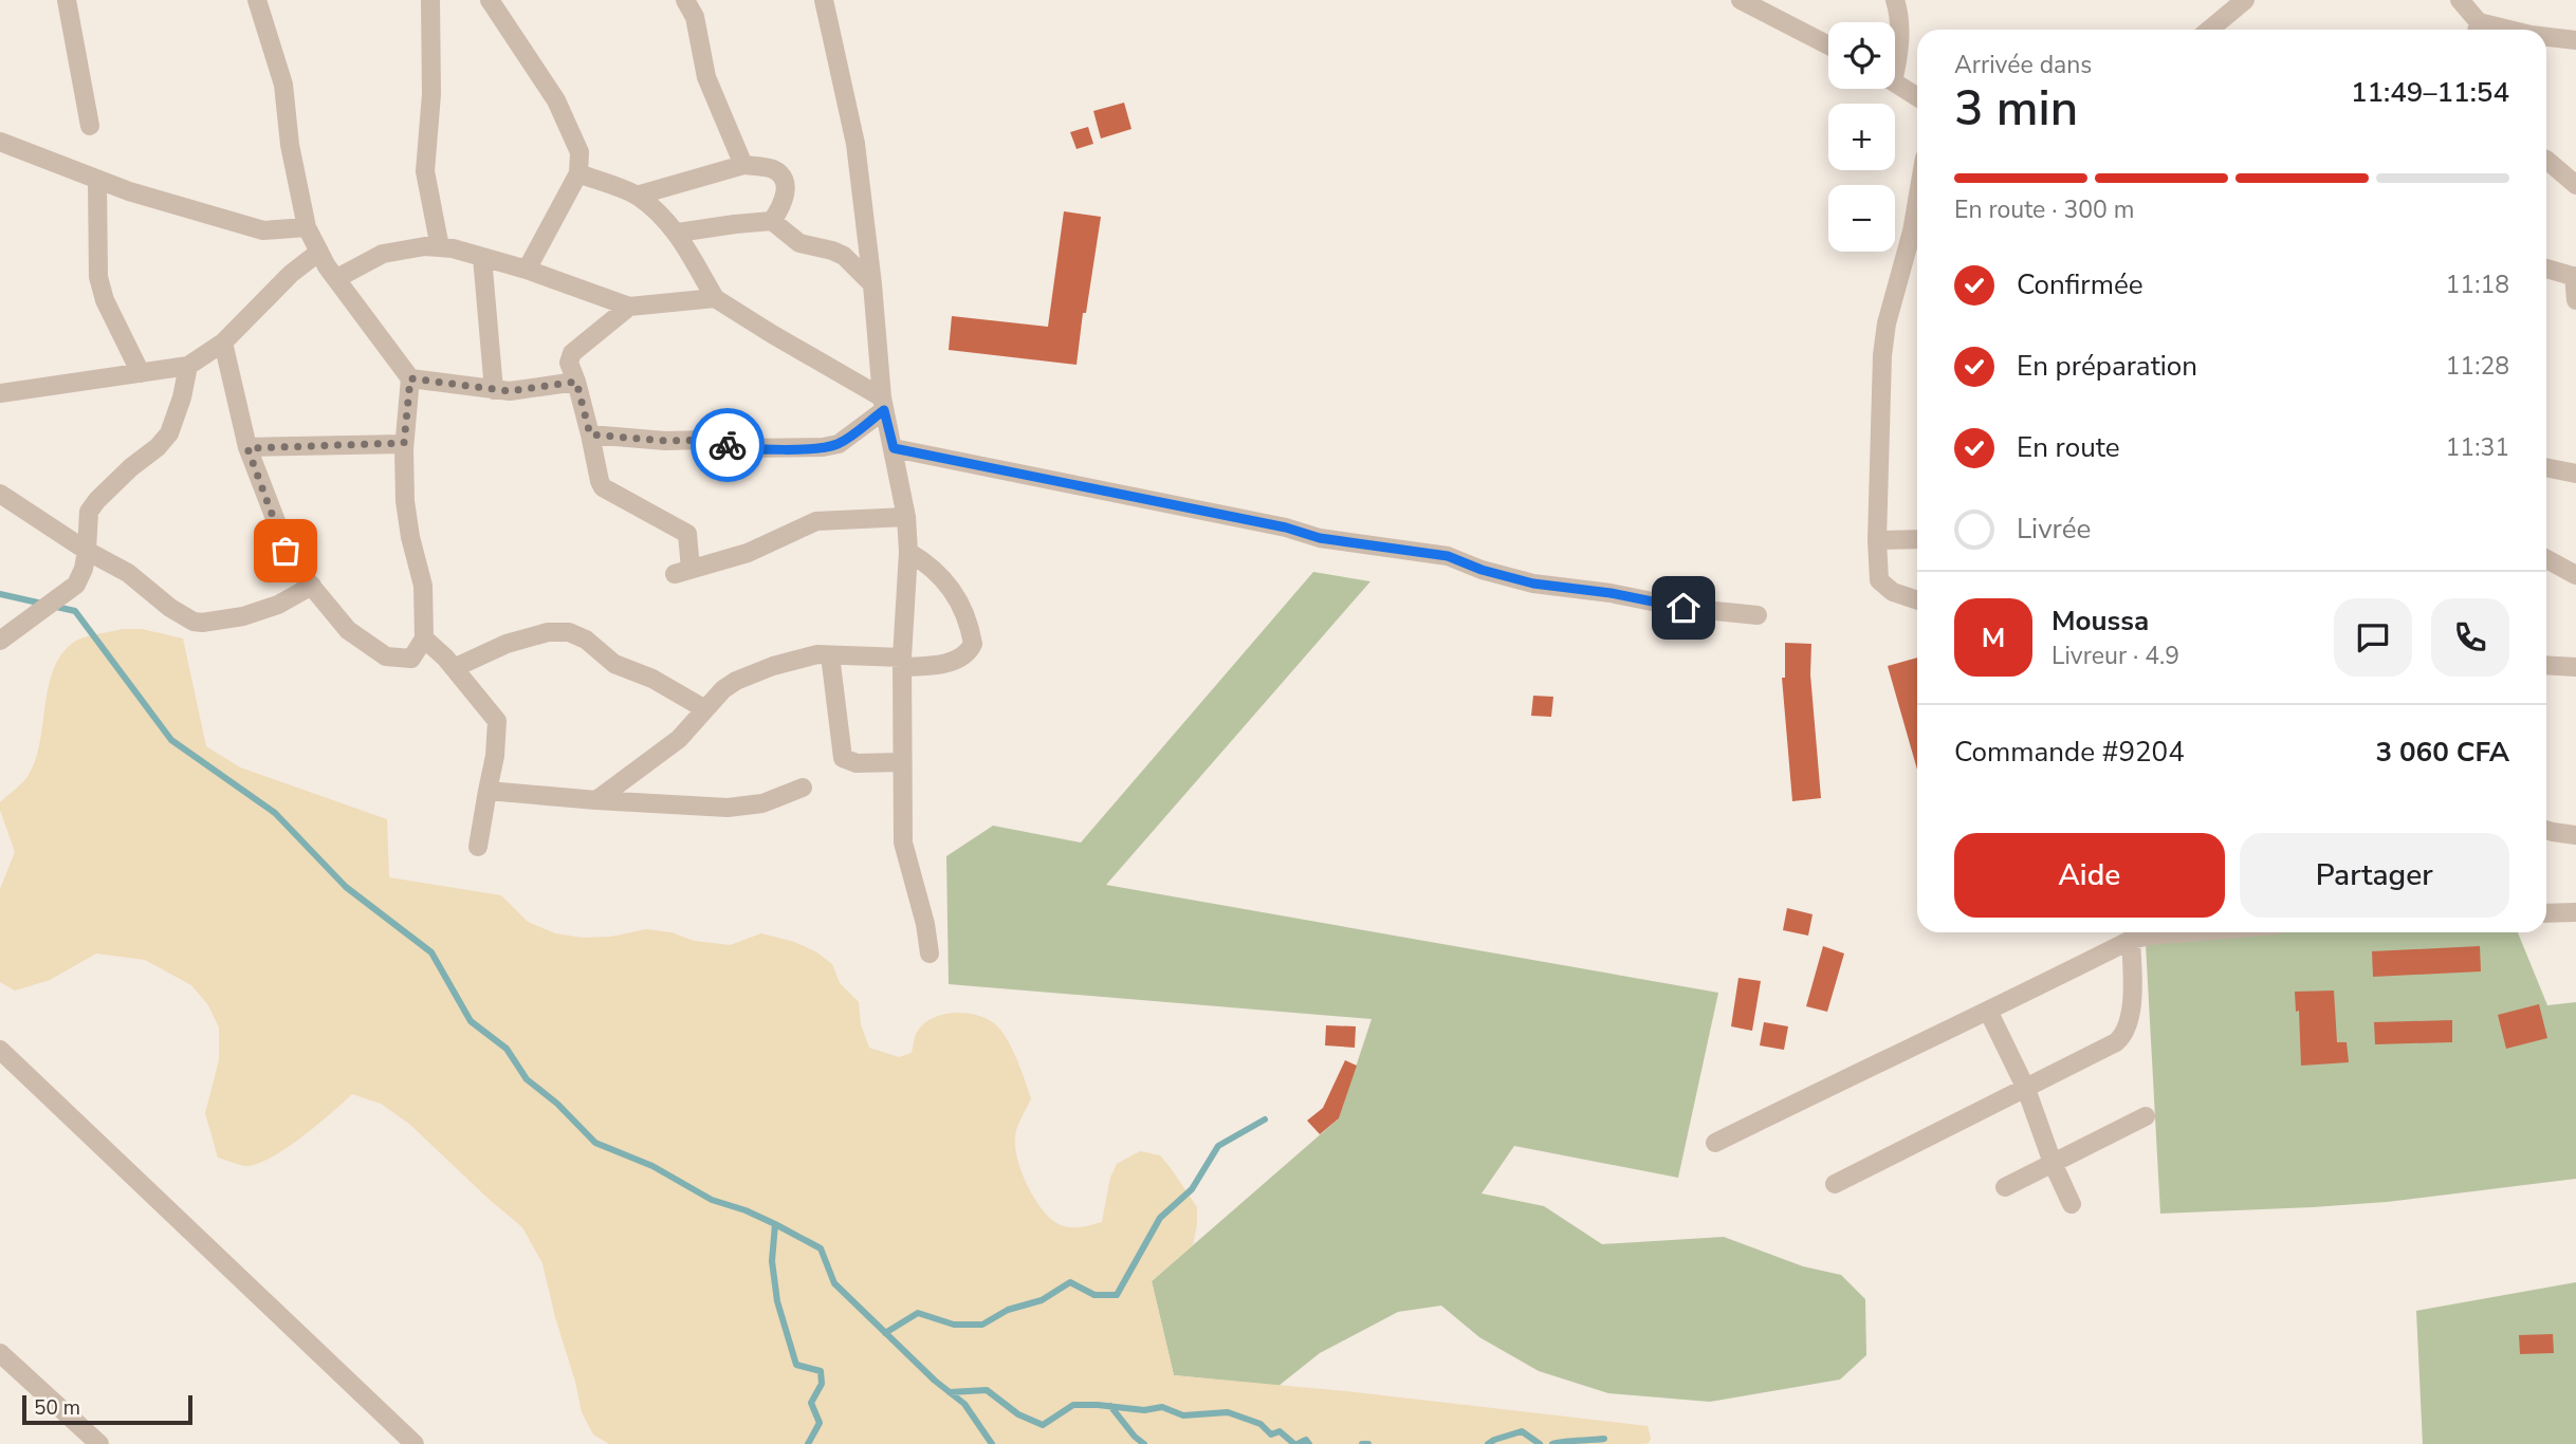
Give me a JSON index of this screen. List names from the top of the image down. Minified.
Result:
{"scale_bar":"50 m","page":{"map_buttons":["+","−"],"heading":["3 min","Arrivée dans","11:49–11:54"],"panel":["Moussa","Livreur · 4.9","Commande #9204","3 060 CFA"],"bar":"En route · 300 m","list":[["Confirmée","11:18"],["En préparation","11:28"],["En route","11:31"],"Livrée"],"round":"M","buttons":["Aide","Partager"],"scale":"50 m"}}
